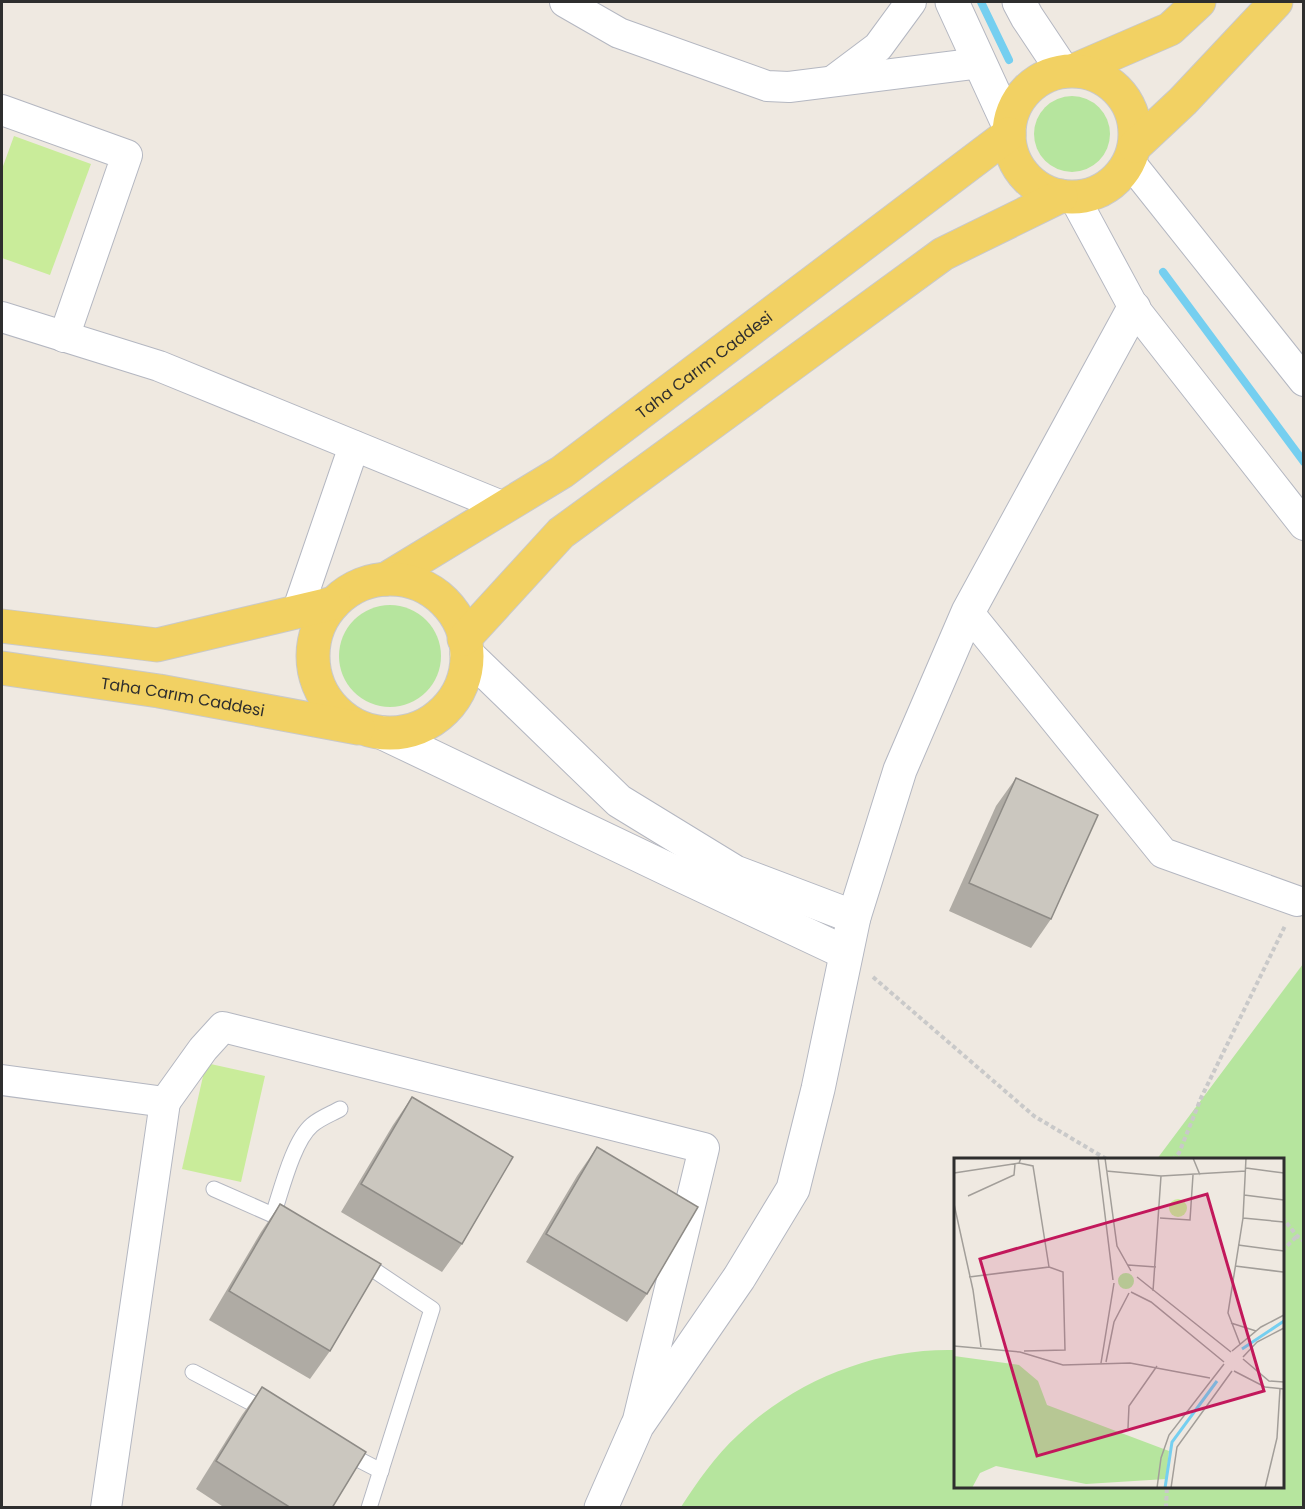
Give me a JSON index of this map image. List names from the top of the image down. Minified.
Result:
{"streets":{"main road":["Taha Carım Caddesi"]}}
